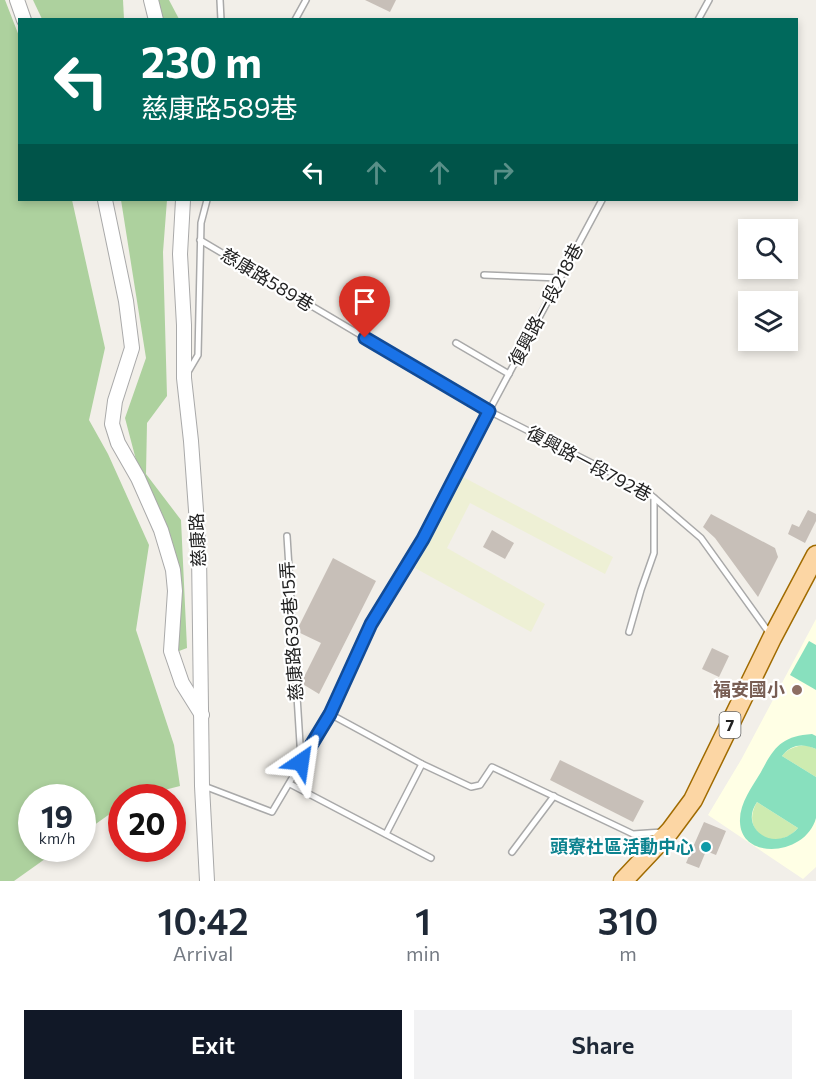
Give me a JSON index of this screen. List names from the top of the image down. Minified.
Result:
{"streets":{"main road":["7"],"street":["慈康路"],"lane":["慈康路589巷","復興路一段218巷","復興路一段792巷","慈康路639巷15弄"]},"crossings":[["慈康路589巷","復興路一段218巷"],["慈康路589巷","復興路一段792巷"],["慈康路589巷","慈康路"],["復興路一段218巷","復興路一段792巷"],["復興路一段218巷","慈康路"],["復興路一段218巷","慈康路639巷15弄"],["復興路一段792巷","7"]],"places":["福安國小","頭寮社區活動中心"],"page":{"turn":["230 m","慈康路589巷"],"speed":"19 km/h","limit":"20","eta":["10:42","Arrival","1","min","310","m"],"buttons":["Exit","Share"]}}
